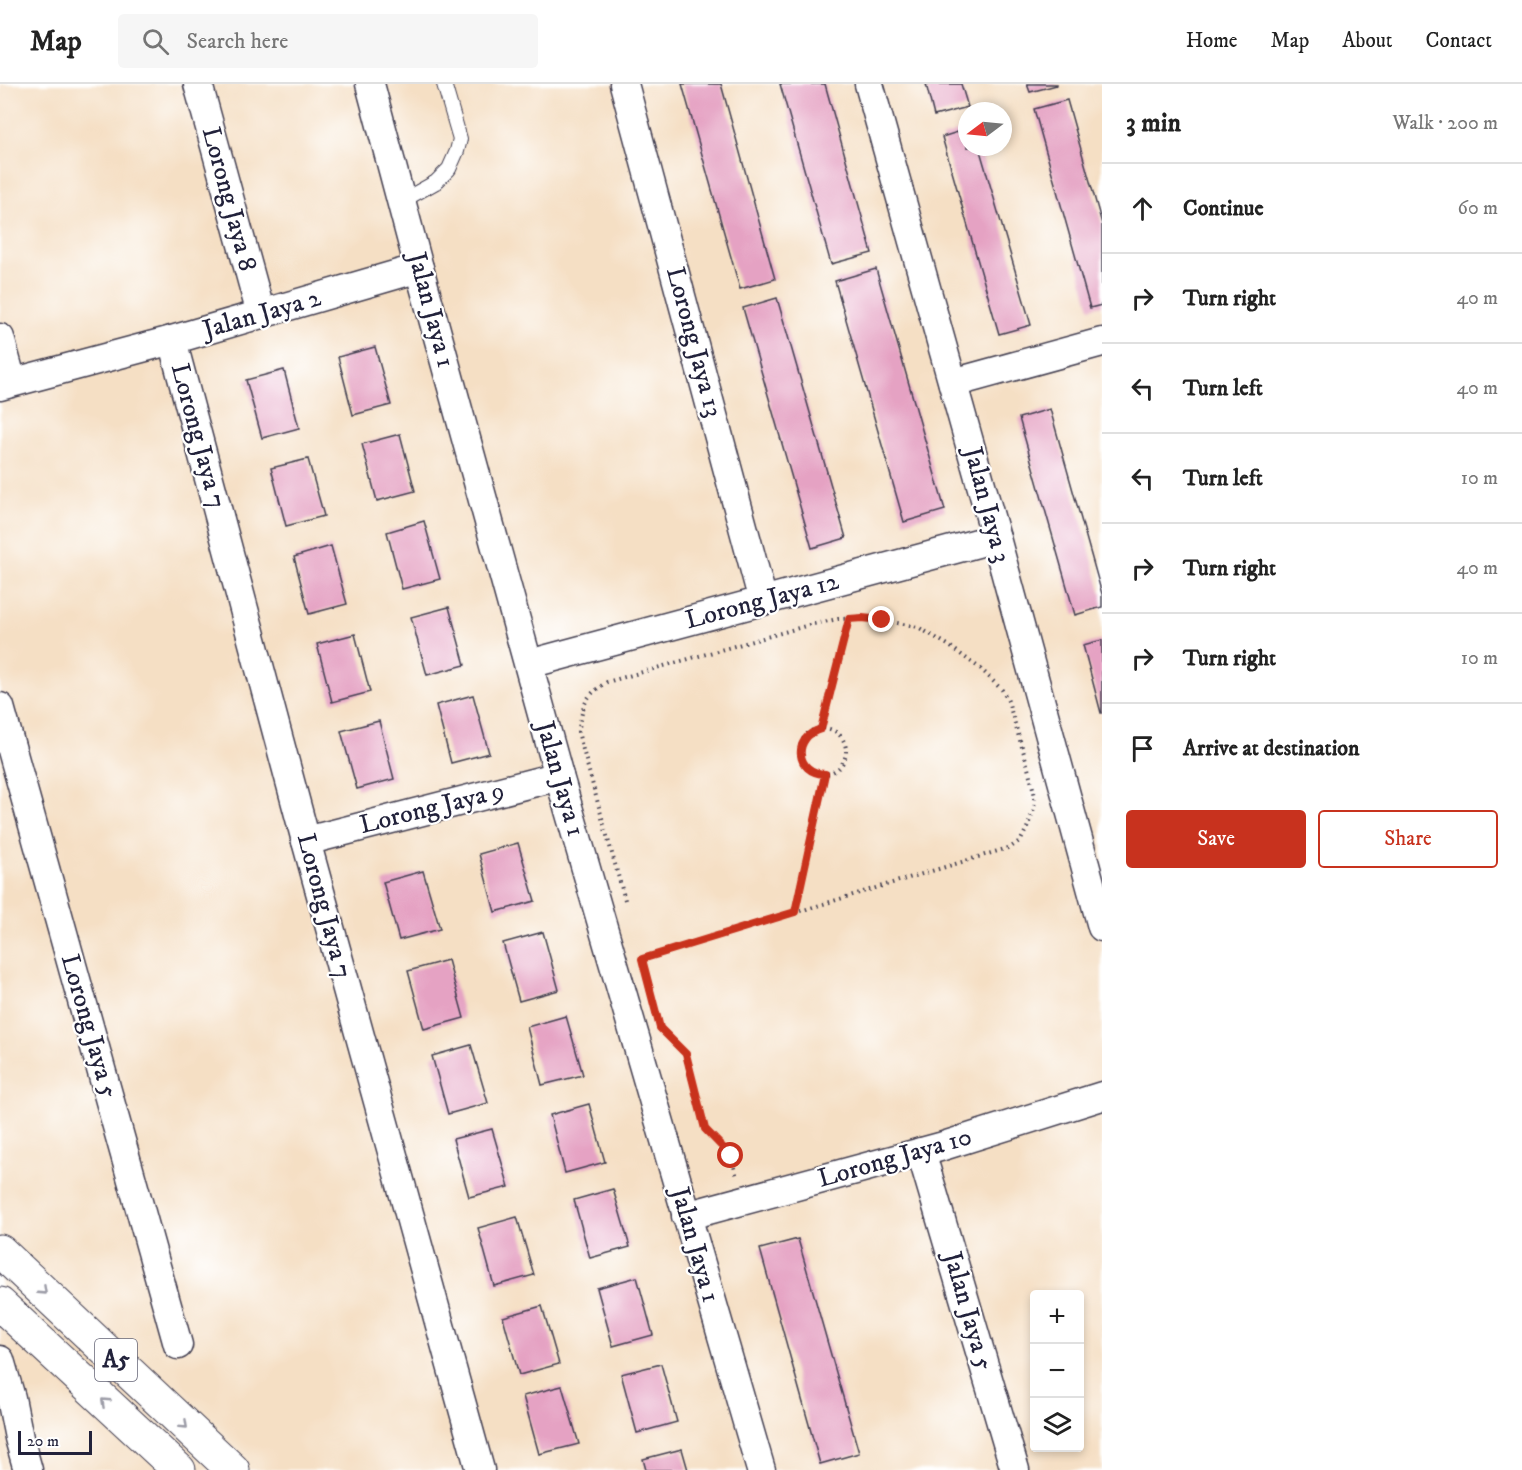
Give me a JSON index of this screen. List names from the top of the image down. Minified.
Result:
{"streets":{"highway":["A5"],"street":["Lorong Jaya 8","Jalan Jaya 1","Jalan Jaya 2","Lorong Jaya 13","Lorong Jaya 7","Jalan Jaya 3","Lorong Jaya 12","Lorong Jaya 9","Lorong Jaya 5","Lorong Jaya 10","Jalan Jaya 5"]},"crossings":[["Lorong Jaya 8","Jalan Jaya 2"],["Jalan Jaya 1","Jalan Jaya 2"],["Jalan Jaya 1","Lorong Jaya 12"],["Jalan Jaya 1","Lorong Jaya 9"],["Jalan Jaya 1","Lorong Jaya 10"],["Jalan Jaya 2","Lorong Jaya 7"],["Lorong Jaya 13","Lorong Jaya 12"],["Lorong Jaya 7","Lorong Jaya 9"],["Jalan Jaya 3","Lorong Jaya 12"],["Lorong Jaya 10","Jalan Jaya 5"]],"scale_bar":"20 m","north":"left","page":{"header":"Map","search":"Search here","nav":["Home","Map","About","Contact"],"heading":["3 min","Walk · 200 m"],"list":[["Continue","60 m"],["Turn right","40 m"],["Turn left","40 m"],["Turn left","10 m"],["Turn right","40 m"],["Turn right","10 m"],"Arrive at destination"],"buttons":["Save","Share"],"map_buttons":["+","−"],"scale":"20 m"}}
